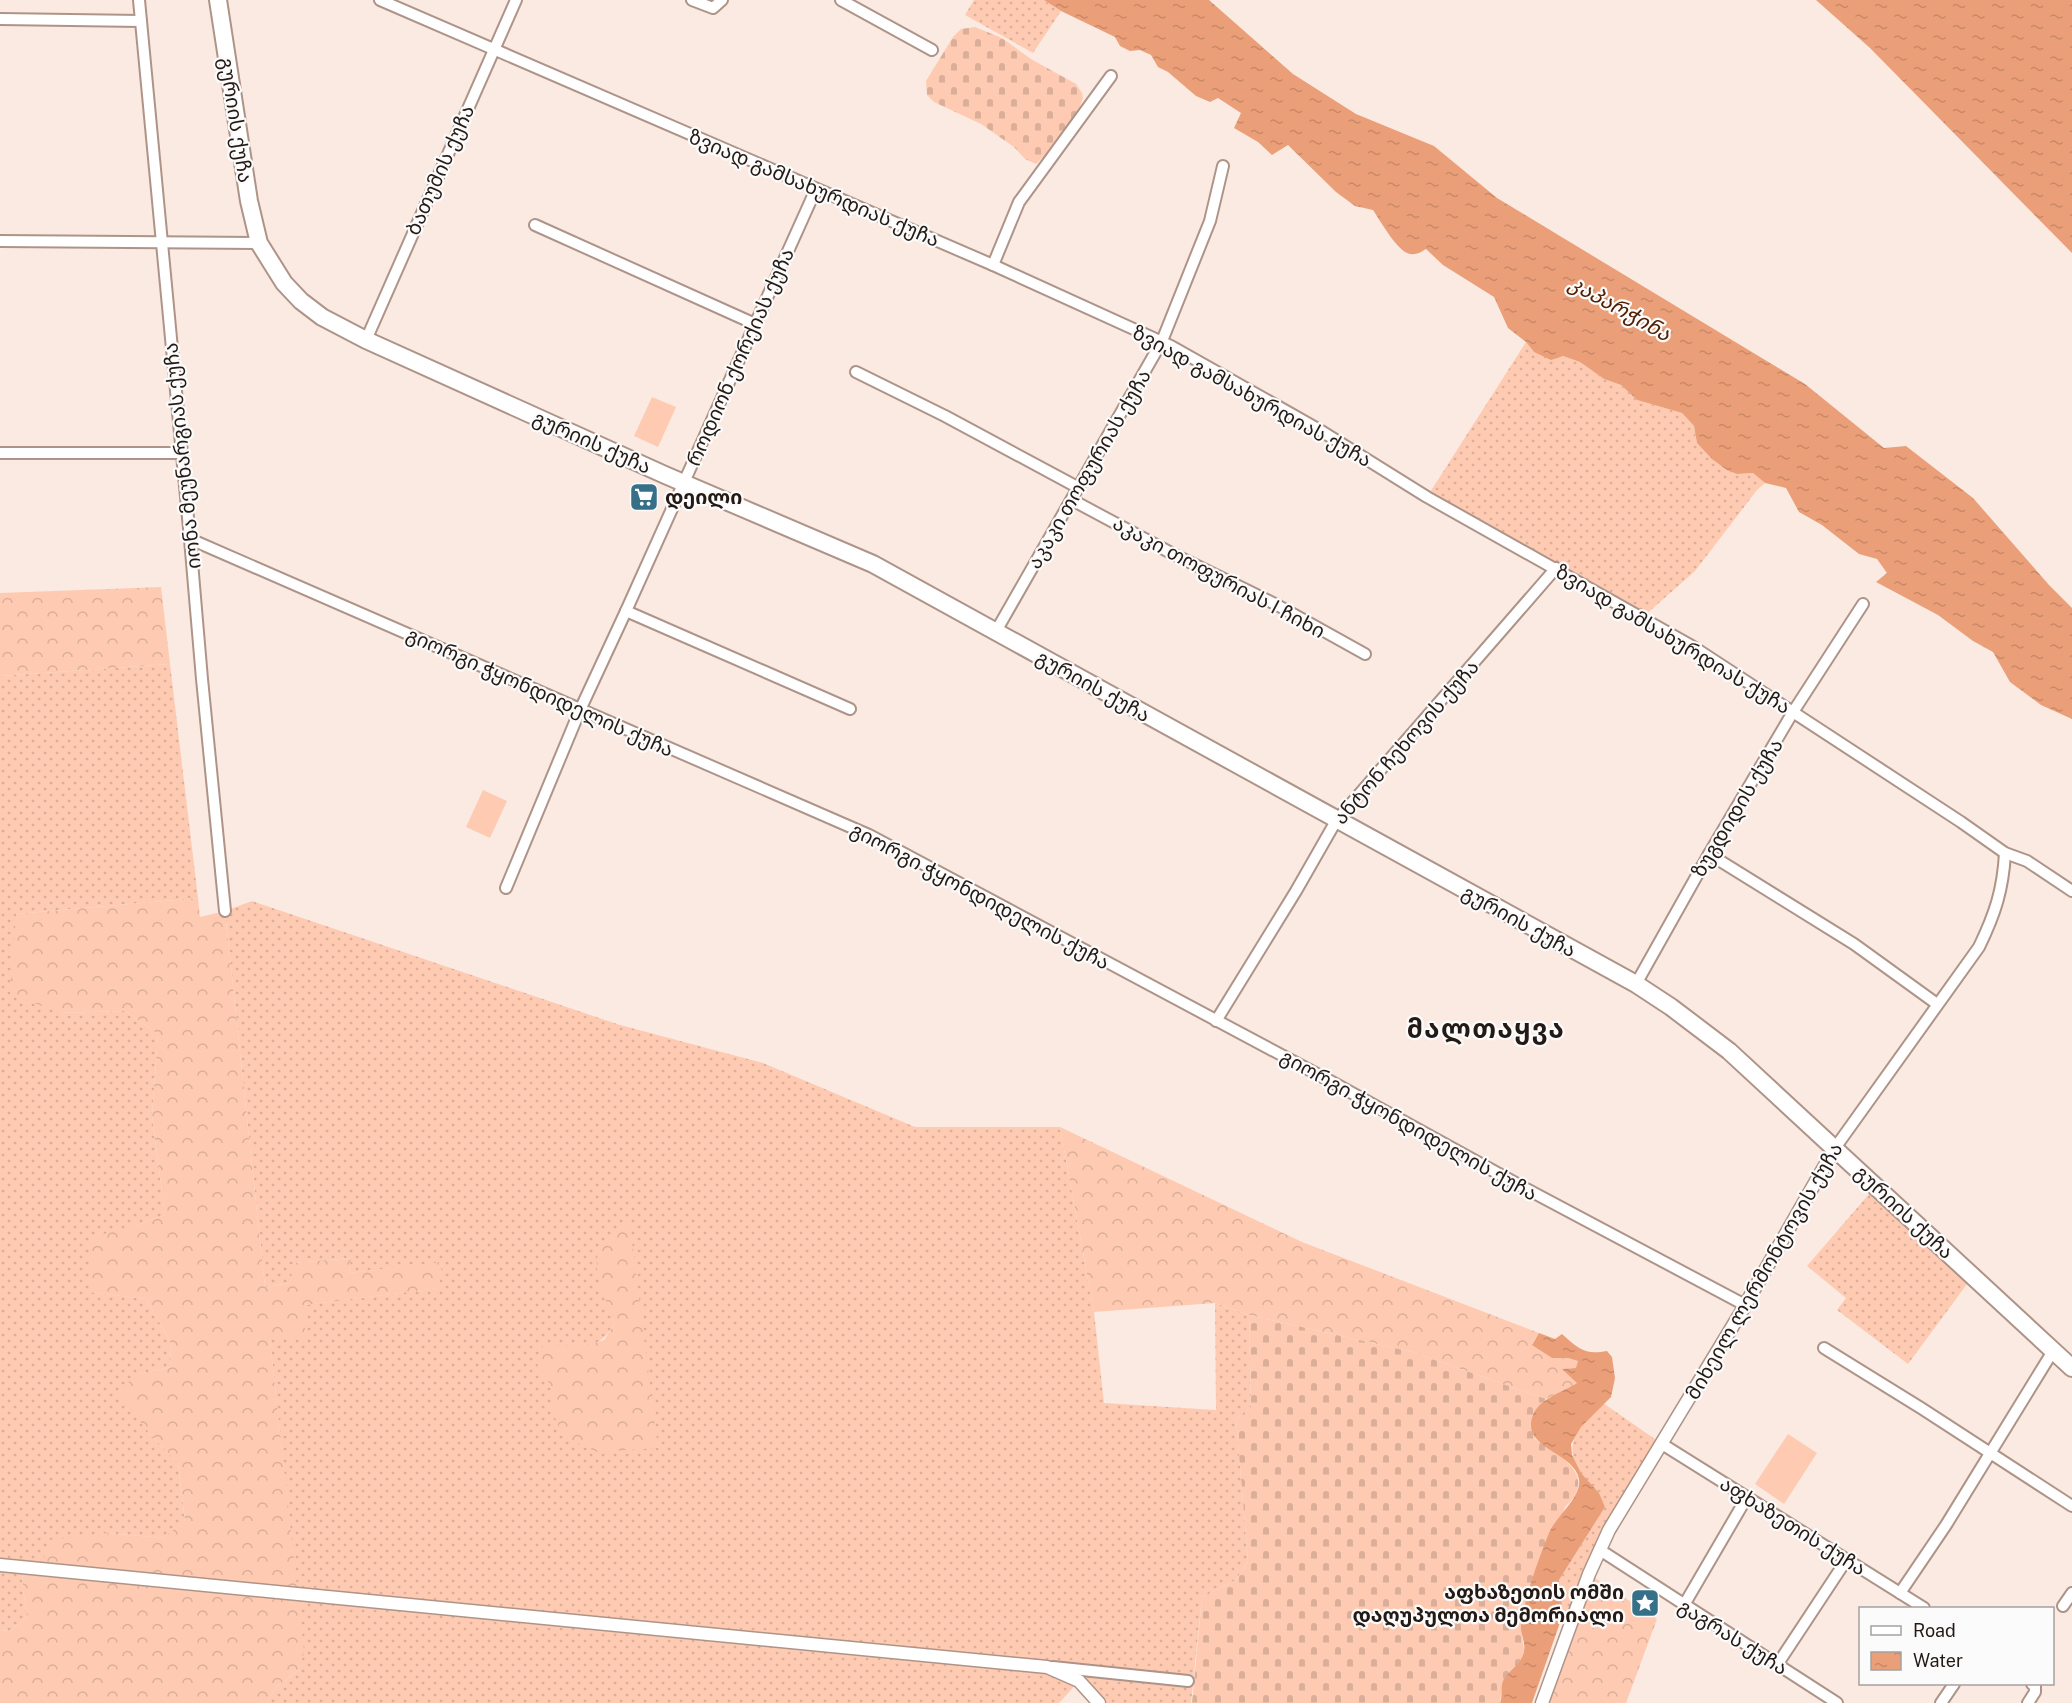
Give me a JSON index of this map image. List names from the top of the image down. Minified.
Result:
{"streets":{"highway":["გურიის ქუჩა"],"street":["ბათუმის ქუჩა","ზვიად გამსახურდიას ქუჩა","როდიონ ქორქიას ქუჩა","იონა მეუნარგიას ქუჩა","აკაკი თოფურიას ქუჩა","აკაკი თოფურიას I ჩიხი","გიორგი ჭყონდიდელის ქუჩა","ანტონ ჩეხოვის ქუჩა","ზუგდიდის ქუჩა","მიხეილ ლერმონტოვის ქუჩა","აფხაზეთის ქუჩა","გაგრას ქუჩა"]},"crossings":[["გურიის ქუჩა","ბათუმის ქუჩა"],["გურიის ქუჩა","როდიონ ქორქიას ქუჩა"],["გურიის ქუჩა","აკაკი თოფურიას ქუჩა"],["გურიის ქუჩა","ანტონ ჩეხოვის ქუჩა"],["გურიის ქუჩა","ზუგდიდის ქუჩა"],["გურიის ქუჩა","მიხეილ ლერმონტოვის ქუჩა"],["ბათუმის ქუჩა","ზვიად გამსახურდიას ქუჩა"],["ზვიად გამსახურდიას ქუჩა","როდიონ ქორქიას ქუჩა"],["ზვიად გამსახურდიას ქუჩა","აკაკი თოფურიას ქუჩა"],["ზვიად გამსახურდიას ქუჩა","ანტონ ჩეხოვის ქუჩა"],["ზვიად გამსახურდიას ქუჩა","ზუგდიდის ქუჩა"],["ზვიად გამსახურდიას ქუჩა","მიხეილ ლერმონტოვის ქუჩა"],["როდიონ ქორქიას ქუჩა","გიორგი ჭყონდიდელის ქუჩა"],["იონა მეუნარგიას ქუჩა","გიორგი ჭყონდიდელის ქუჩა"],["აკაკი თოფურიას ქუჩა","აკაკი თოფურიას I ჩიხი"],["გიორგი ჭყონდიდელის ქუჩა","ანტონ ჩეხოვის ქუჩა"],["გიორგი ჭყონდიდელის ქუჩა","მიხეილ ლერმონტოვის ქუჩა"],["მიხეილ ლერმონტოვის ქუჩა","აფხაზეთის ქუჩა"],["მიხეილ ლერმონტოვის ქუჩა","გაგრას ქუჩა"]],"districts":["მალთაყვა"],"water":["კაპარჭინა"],"places":{"supermarket":["დეილი"],"place":["აფხაზეთის ომში დაღუპულთა მემორიალი"]},"legend":["Road","Water"]}
